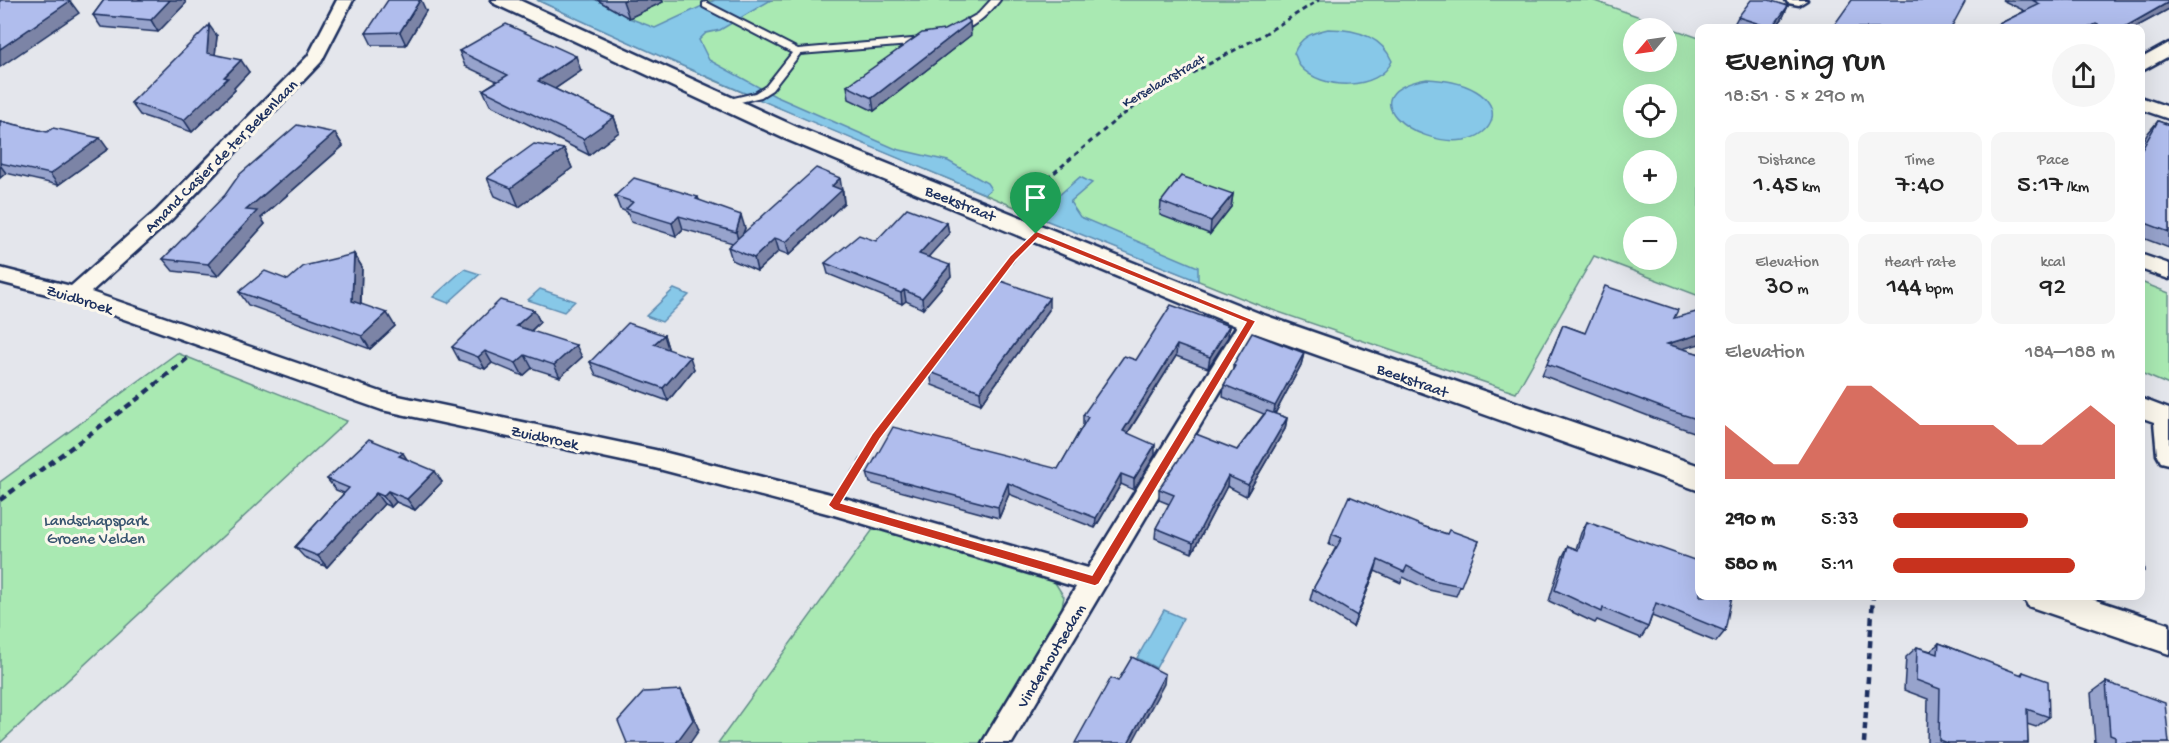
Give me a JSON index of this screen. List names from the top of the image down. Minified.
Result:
{"streets":{"street":["Amand Casier de ter Bekenlaan","Beekstraat","Zuidbroek","Vinderhoutsedam"],"path":["Kerselaarstraat"]},"crossings":[["Kerselaarstraat","Beekstraat"],["Amand Casier de ter Bekenlaan","Zuidbroek"],["Beekstraat","Vinderhoutsedam"],["Zuidbroek","Vinderhoutsedam"]],"parks":["Landschapspark Groene Velden"],"north":"bottom left","page":{"map_buttons":["+","−"],"heading":["Evening run","18:51 · 5 × 290 m"],"stats":[["Distance","1.45 km"],["Time","7:40"],["Pace","5:17 /km"],["Elevation","30 m"],["Heart rate","144 bpm"],["kcal","92"]],"chart":["Elevation","184–188 m"],"list":[{"name":"290 m","note":"5:33"},{"name":"580 m","note":"5:11"}]}}
